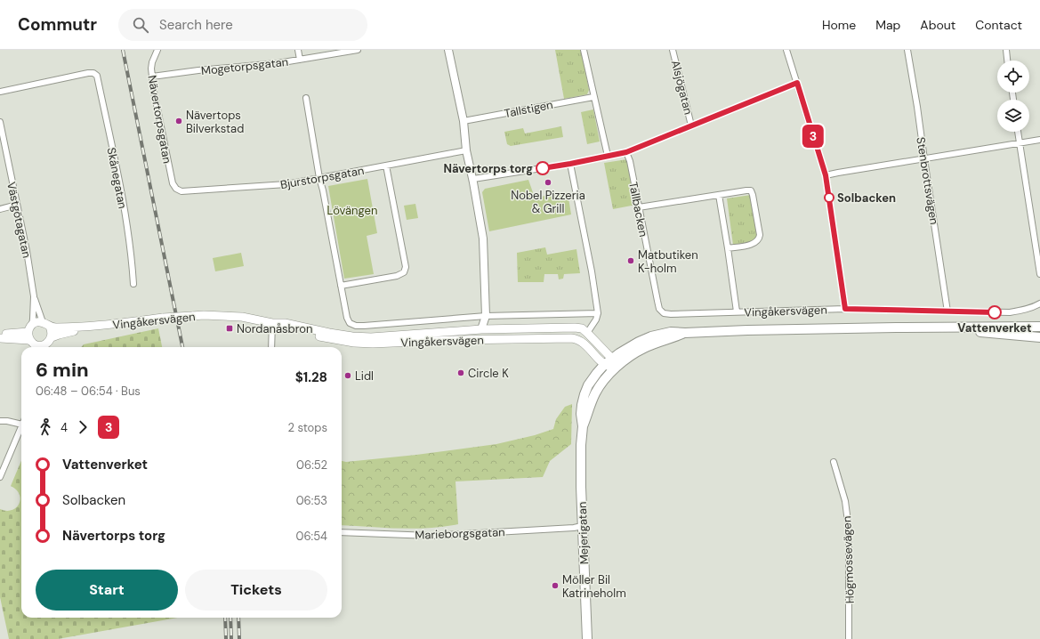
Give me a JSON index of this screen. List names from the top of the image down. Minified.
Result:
{"streets":{"main road":["Vingåkersvägen","Mejerigatan"],"street":["Mogetorpsgatan","Alsjögatan","Tallstigen","Nävertorpsgatan","Bjurstorpsgatan","Skånegatan","Stenbrottsvägen","Tallbacken","Västgötagatan","Marieborgsgatan","Högmossevägen"]},"crossings":[["Mogetorpsgatan","Nävertorpsgatan"],["Nävertorpsgatan","Bjurstorpsgatan"],["Bjurstorpsgatan","Vingåkersvägen"],["Stenbrottsvägen","Vingåkersvägen"],["Tallbacken","Vingåkersvägen"],["Västgötagatan","Vingåkersvägen"],["Vingåkersvägen","Mejerigatan"],["Marieborgsgatan","Mejerigatan"]],"parks":["Lövängen"],"places":{"other":["Nävertops Bilverkstad","Nävertorps torg","Nobel Pizzeria & Grill","Solbacken","Matbutiken K-holm","Vattenverket","Circle K","Lidl","Möller Bil Katrineholm"],"transit":["Nordanåsbron"]},"lines":["bus line 3"],"page":{"header":"Commutr","search":"Search here","nav":["Home","Map","About","Contact"],"on_map":"3","heading":["6 min","06:48 – 06:54 · Bus","$1.28"],"legs":["4","3","2 stops"],"list":[{"name":"Vattenverket","value":"06:52"},{"name":"Solbacken","value":"06:53"},{"name":"Nävertorps torg","value":"06:54"}],"buttons":["Start","Tickets"]}}
